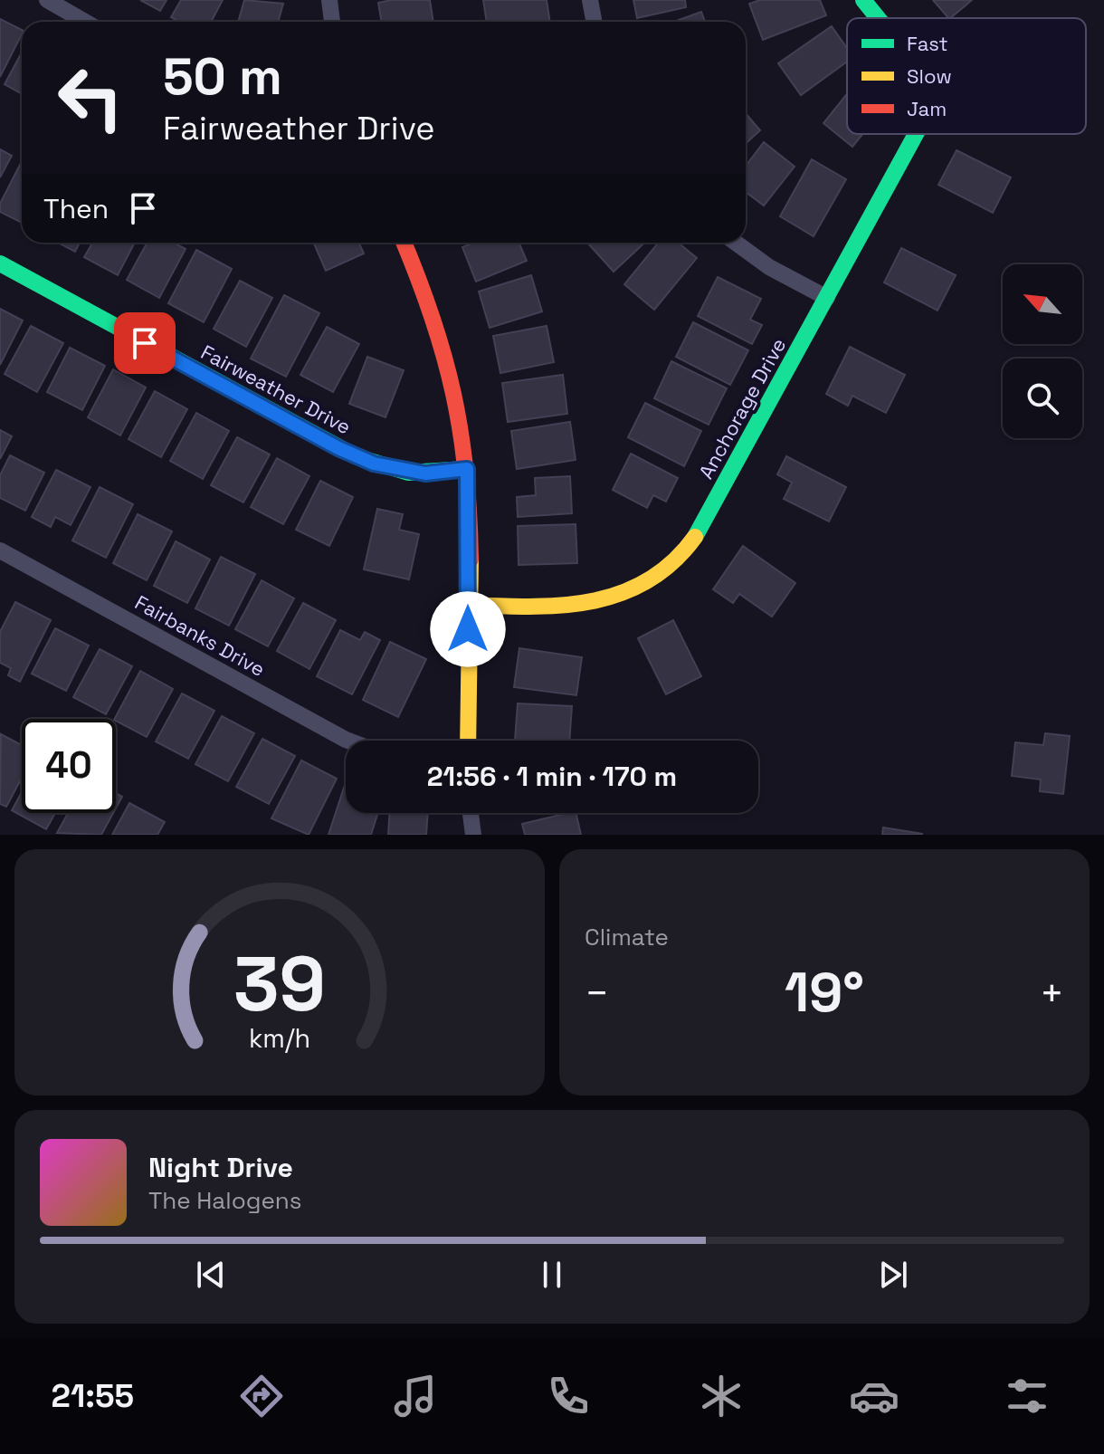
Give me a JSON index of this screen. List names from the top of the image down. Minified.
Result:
{"streets":{"street":["Fairweather Drive","Anchorage Drive","Fairbanks Drive"]},"legend":["Fast","Slow","Jam"],"north":"top left","page":{"turn":["50 m","Fairweather Drive"],"then":"Then","limit":"40","trip":"21:56 · 1 min · 170 m","tile":"Climate","heat":["−","19°","+"],"song":["Night Drive","The Halogens"],"tabs":"21:55","gauge":["39","km/h"]}}
